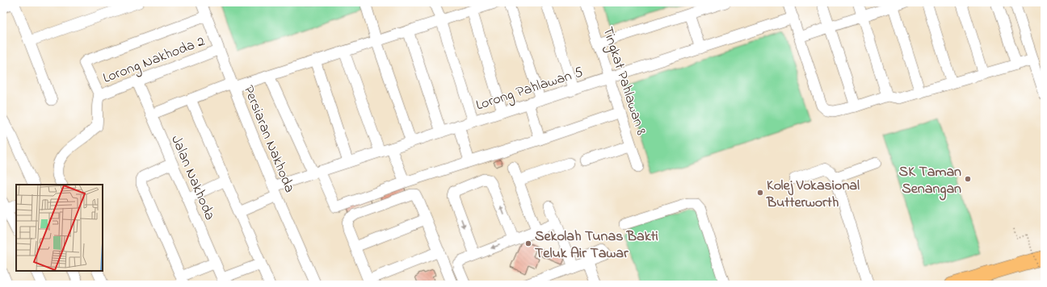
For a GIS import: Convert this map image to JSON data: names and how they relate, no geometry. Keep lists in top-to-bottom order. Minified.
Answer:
{"streets":{"street":["Lorong Nakhoda 2","Tingkat Pahlawan 8","Lorong Pahlawan 5","Persiaran Nakhoda","Jalan Nakhoda"]},"crossings":[["Lorong Nakhoda 2","Persiaran Nakhoda"],["Lorong Nakhoda 2","Jalan Nakhoda"],["Tingkat Pahlawan 8","Lorong Pahlawan 5"],["Lorong Pahlawan 5","Persiaran Nakhoda"]],"places":["SK Taman Senangan","Kolej Vokasional Butterworth","Sekolah Tunas Bakti Teluk Air Tawar"]}
